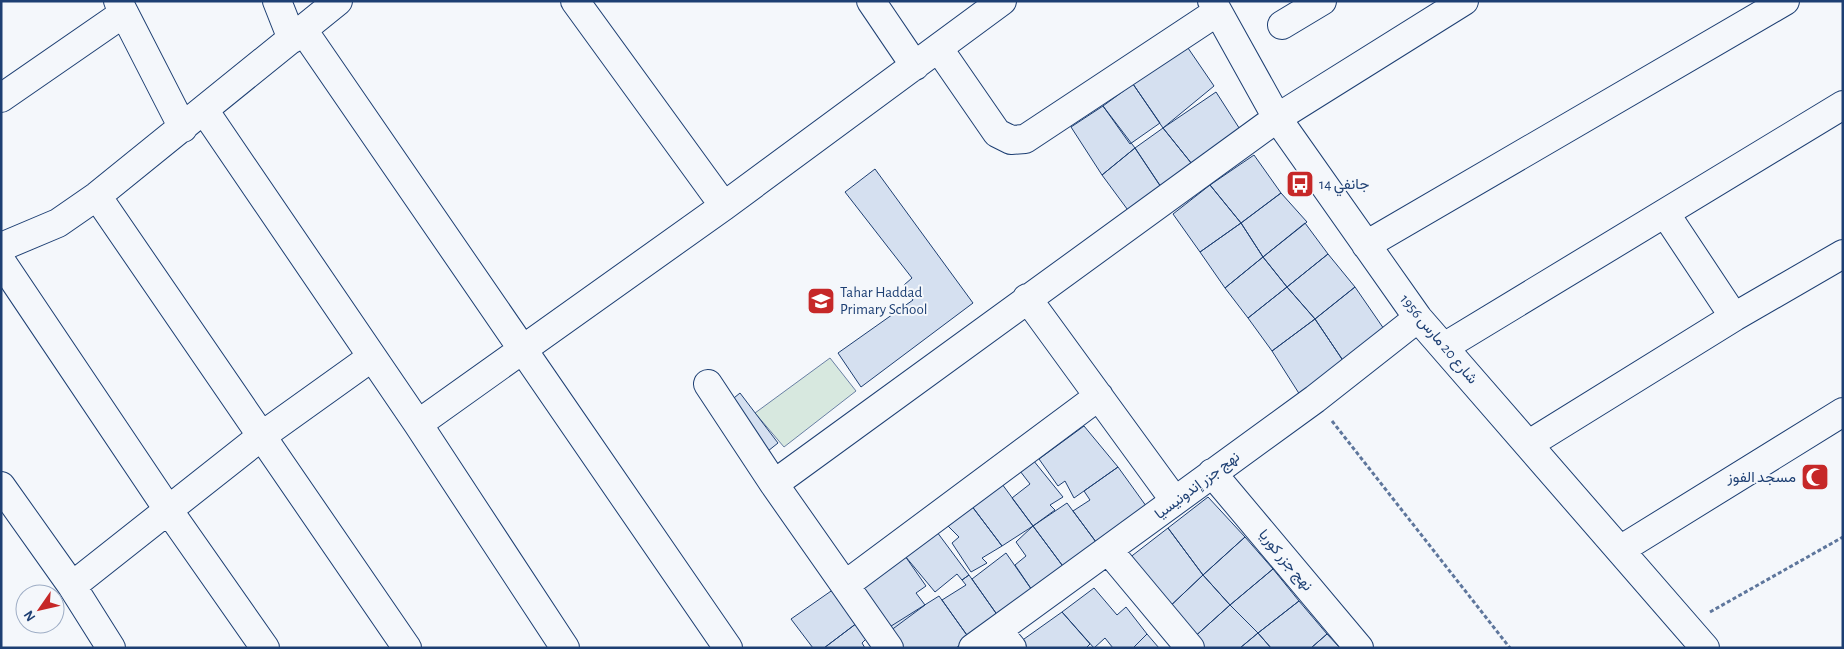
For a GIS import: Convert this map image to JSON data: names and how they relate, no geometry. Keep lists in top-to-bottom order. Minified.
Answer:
{"streets":{"street":["شارع 20 مارس 1956","نهج جزر إندونيسيا","نهج جزر كوريا"]},"crossings":[["شارع 20 مارس 1956","نهج جزر إندونيسيا"],["نهج جزر إندونيسيا","نهج جزر كوريا"]],"places":{"bus stop":["14 جانفي"],"school or university":["Tahar Haddad Primary School"],"mosque":["مسجد الفوز"]},"north":"bottom left"}
